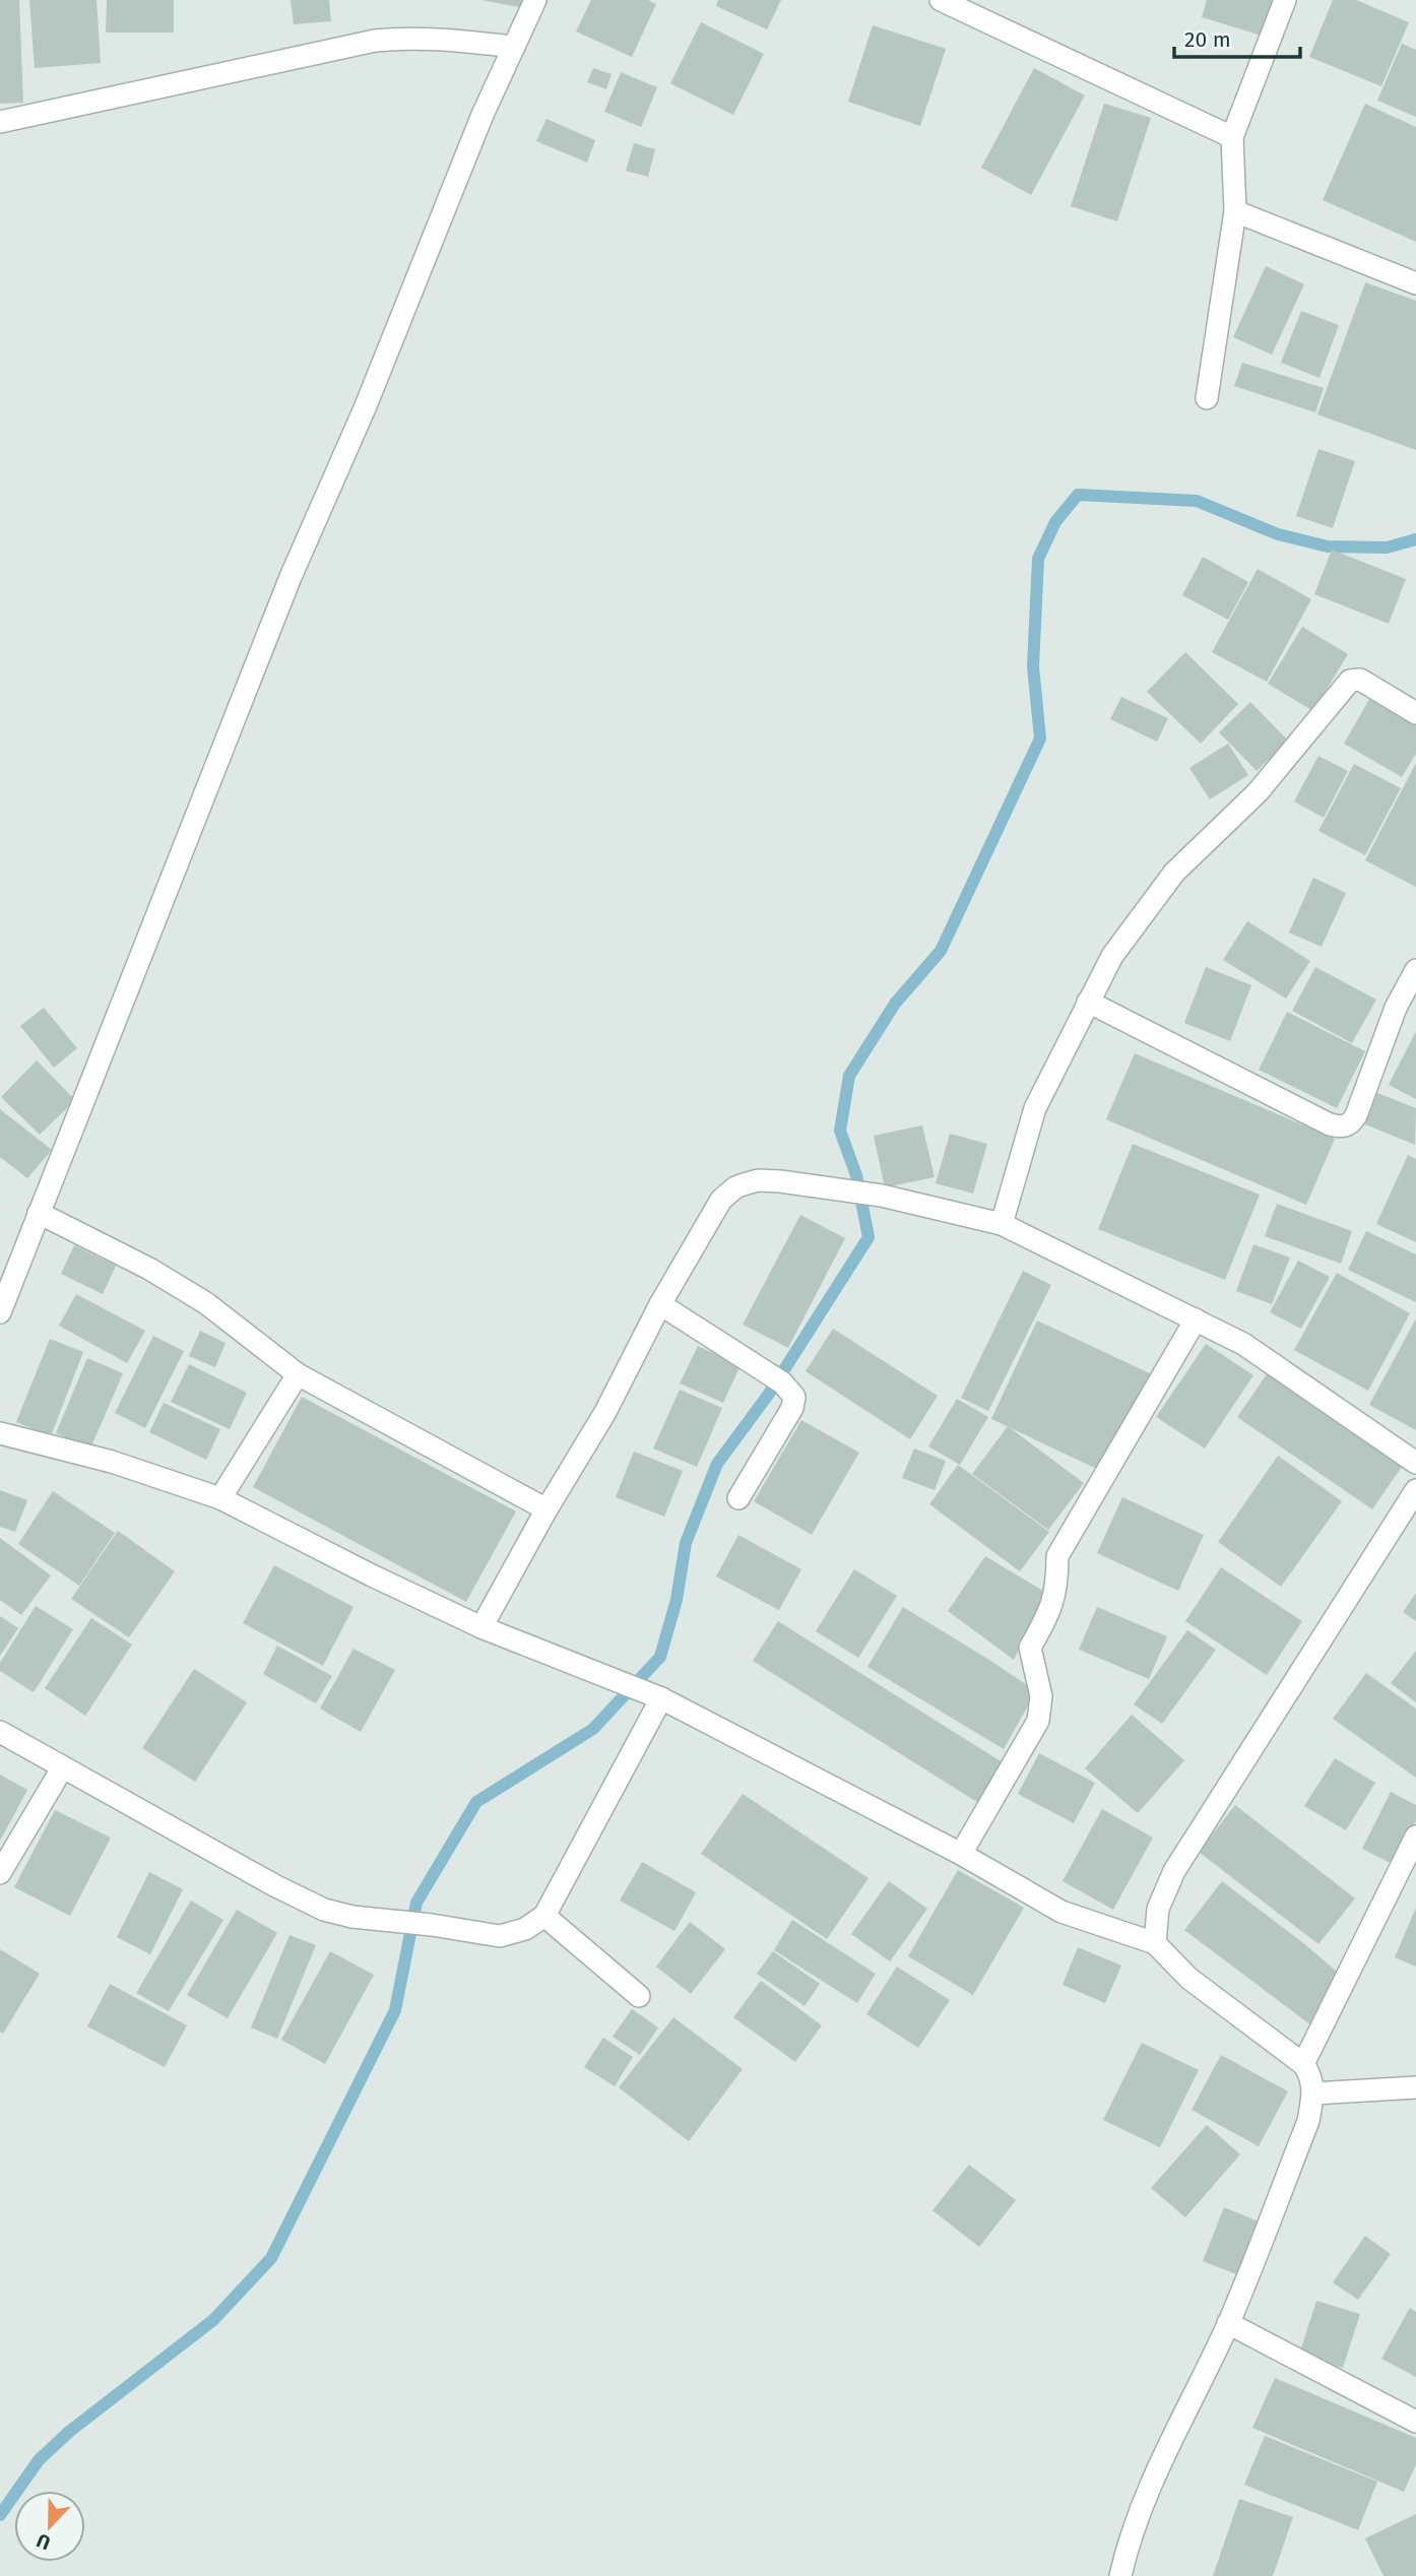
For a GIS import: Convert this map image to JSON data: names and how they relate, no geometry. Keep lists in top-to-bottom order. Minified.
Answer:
{"scale_bar":"20 m","north":"bottom"}
